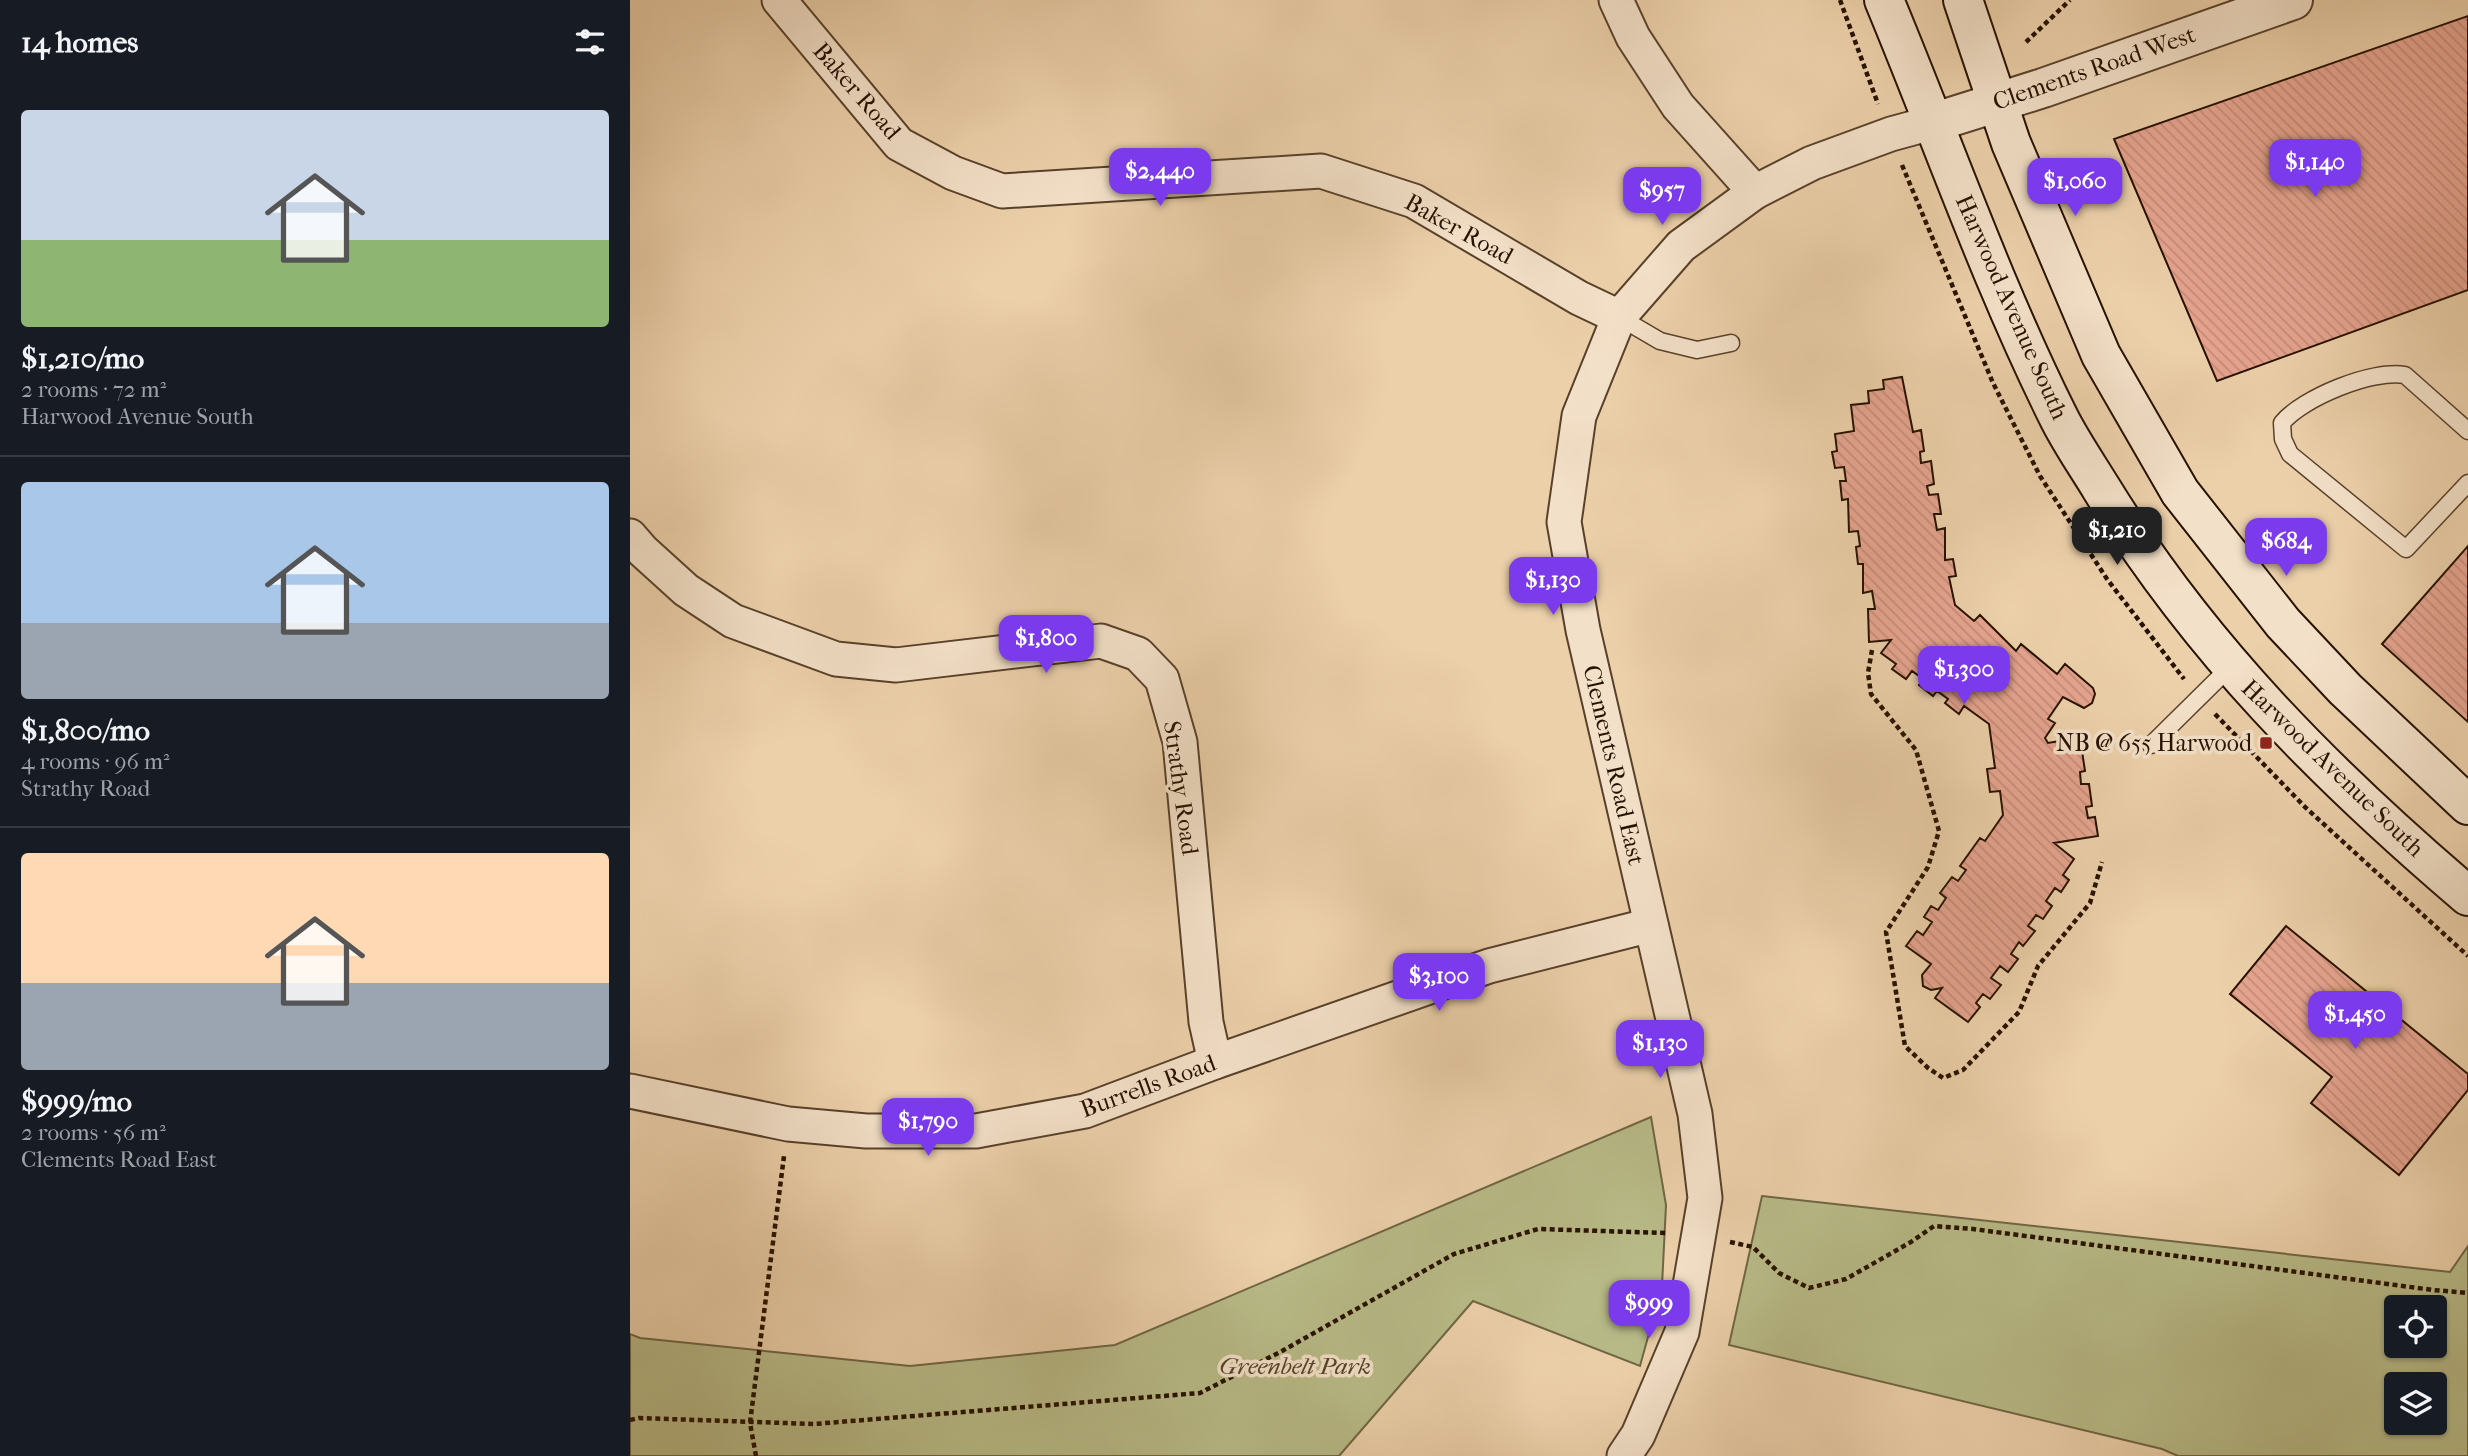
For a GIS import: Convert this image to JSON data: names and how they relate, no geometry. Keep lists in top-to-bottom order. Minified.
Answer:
{"streets":{"main road":["Clements Road West","Harwood Avenue South"],"street":["Baker Road","Clements Road East","Strathy Road","Burrells Road"]},"crossings":[["Clements Road West","Harwood Avenue South"],["Clements Road West","Clements Road East"],["Baker Road","Clements Road East"],["Harwood Avenue South","Clements Road East"],["Clements Road East","Burrells Road"],["Strathy Road","Burrells Road"]],"parks":["Greenbelt Park"],"places":{"transit":["NB @ 655 Harwood"]},"page":{"heading":"14 homes","list":[{"name":"$1,210/mo","note":"2 rooms · 72 m² · Harwood Avenue South"},{"name":"$1,800/mo","note":"4 rooms · 96 m² · Strathy Road"},{"name":"$999/mo","note":"2 rooms · 56 m² · Clements Road East"}],"price":["$1,140","$2,440","$1,060","$957","$1,210","$684","$1,130","$1,800","$1,300","$3,100","$1,450","$1,130","$1,790","$999"]}}
